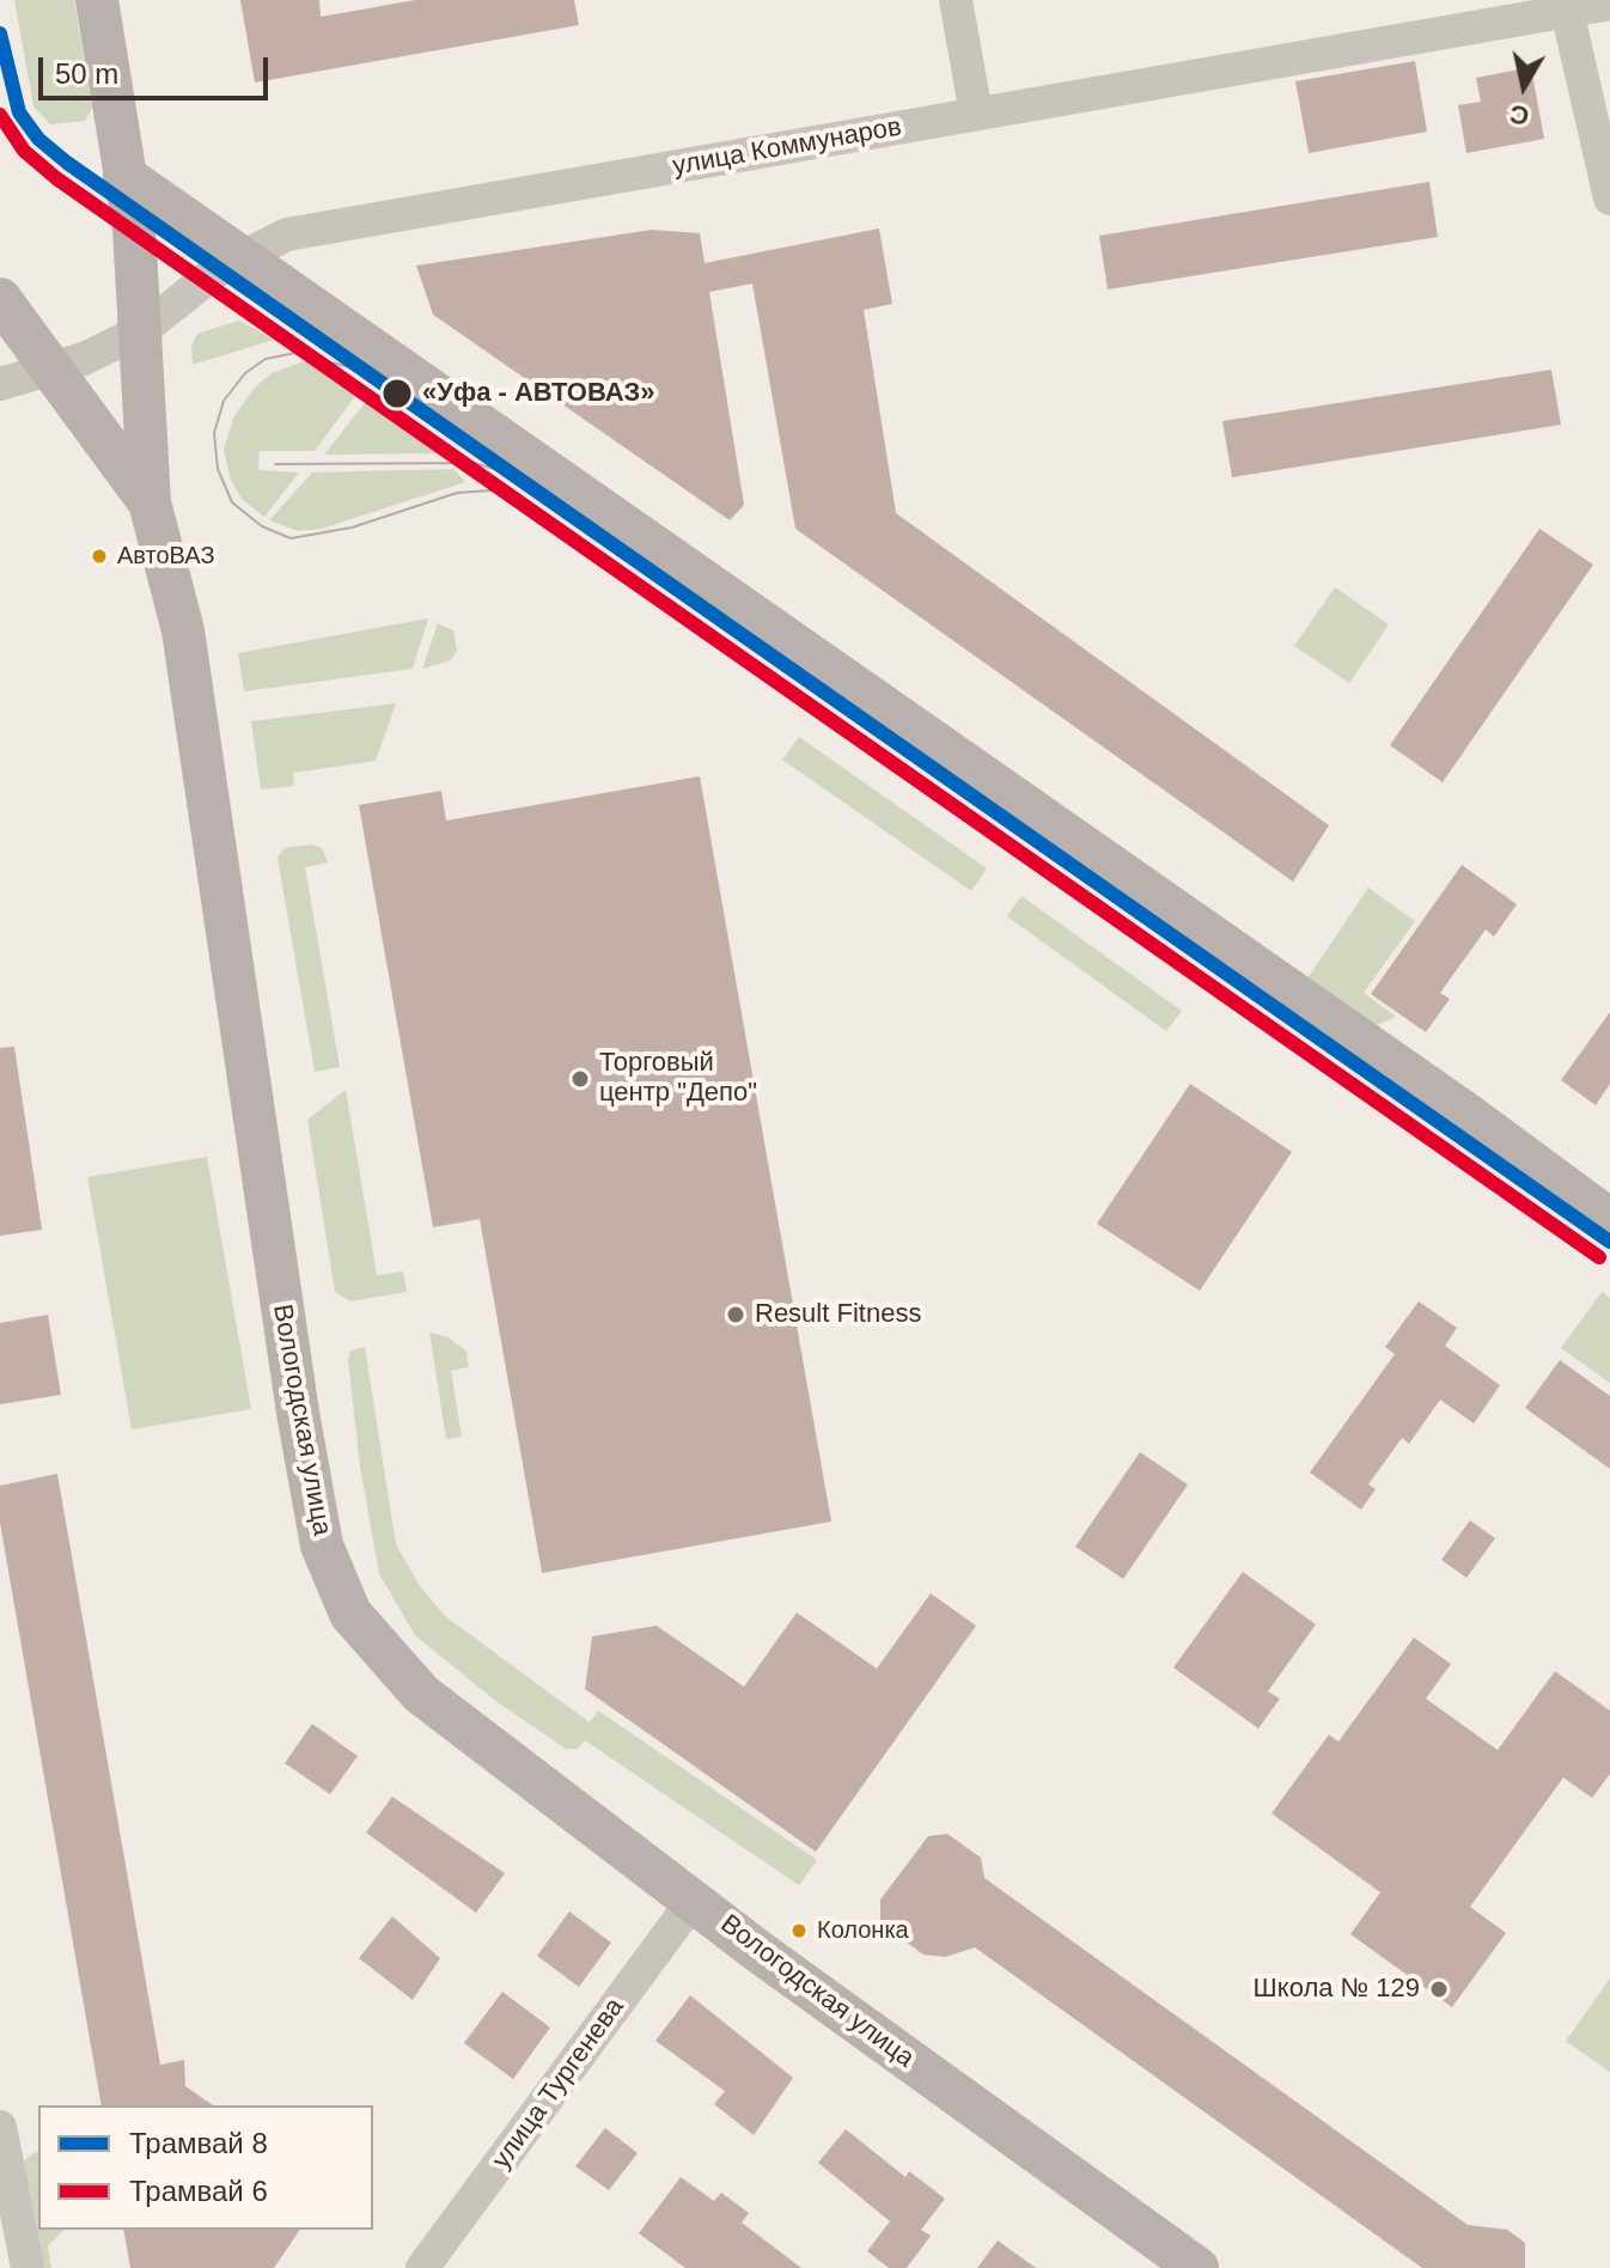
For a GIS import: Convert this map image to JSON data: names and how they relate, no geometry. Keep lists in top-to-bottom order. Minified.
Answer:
{"streets":{"main road":["Вологодская улица"],"street":["улица Коммунаров","улица Тургенева"]},"crossings":[["улица Коммунаров","Вологодская улица"],["Вологодская улица","улица Тургенева"]],"places":["«Уфа - АВТОВАЗ»","АвтоВАЗ","Торговый центр \"Депо\"","Result Fitness","Колонка","Школа № 129"],"lines":["tram line 8","tram line 6"],"legend":["Трамвай 8","Трамвай 6"],"scale_bar":"50 m","north":"bottom"}
